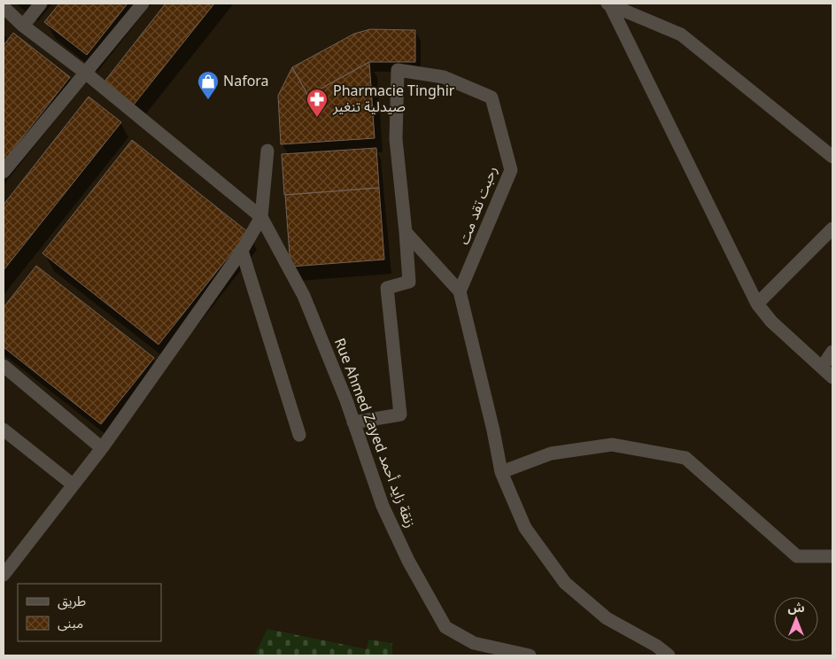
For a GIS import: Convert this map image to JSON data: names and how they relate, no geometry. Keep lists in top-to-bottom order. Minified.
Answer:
{"streets":{"street":["رحبت تقد مت","Rue Ahmed Zayed زنقة زايد أحمد"]},"places":{"shop":["Nafora"],"pharmacy":["Pharmacie Tinghir صيدلية تنغير"]},"legend":["طريق","مبنى"],"north":"top"}
